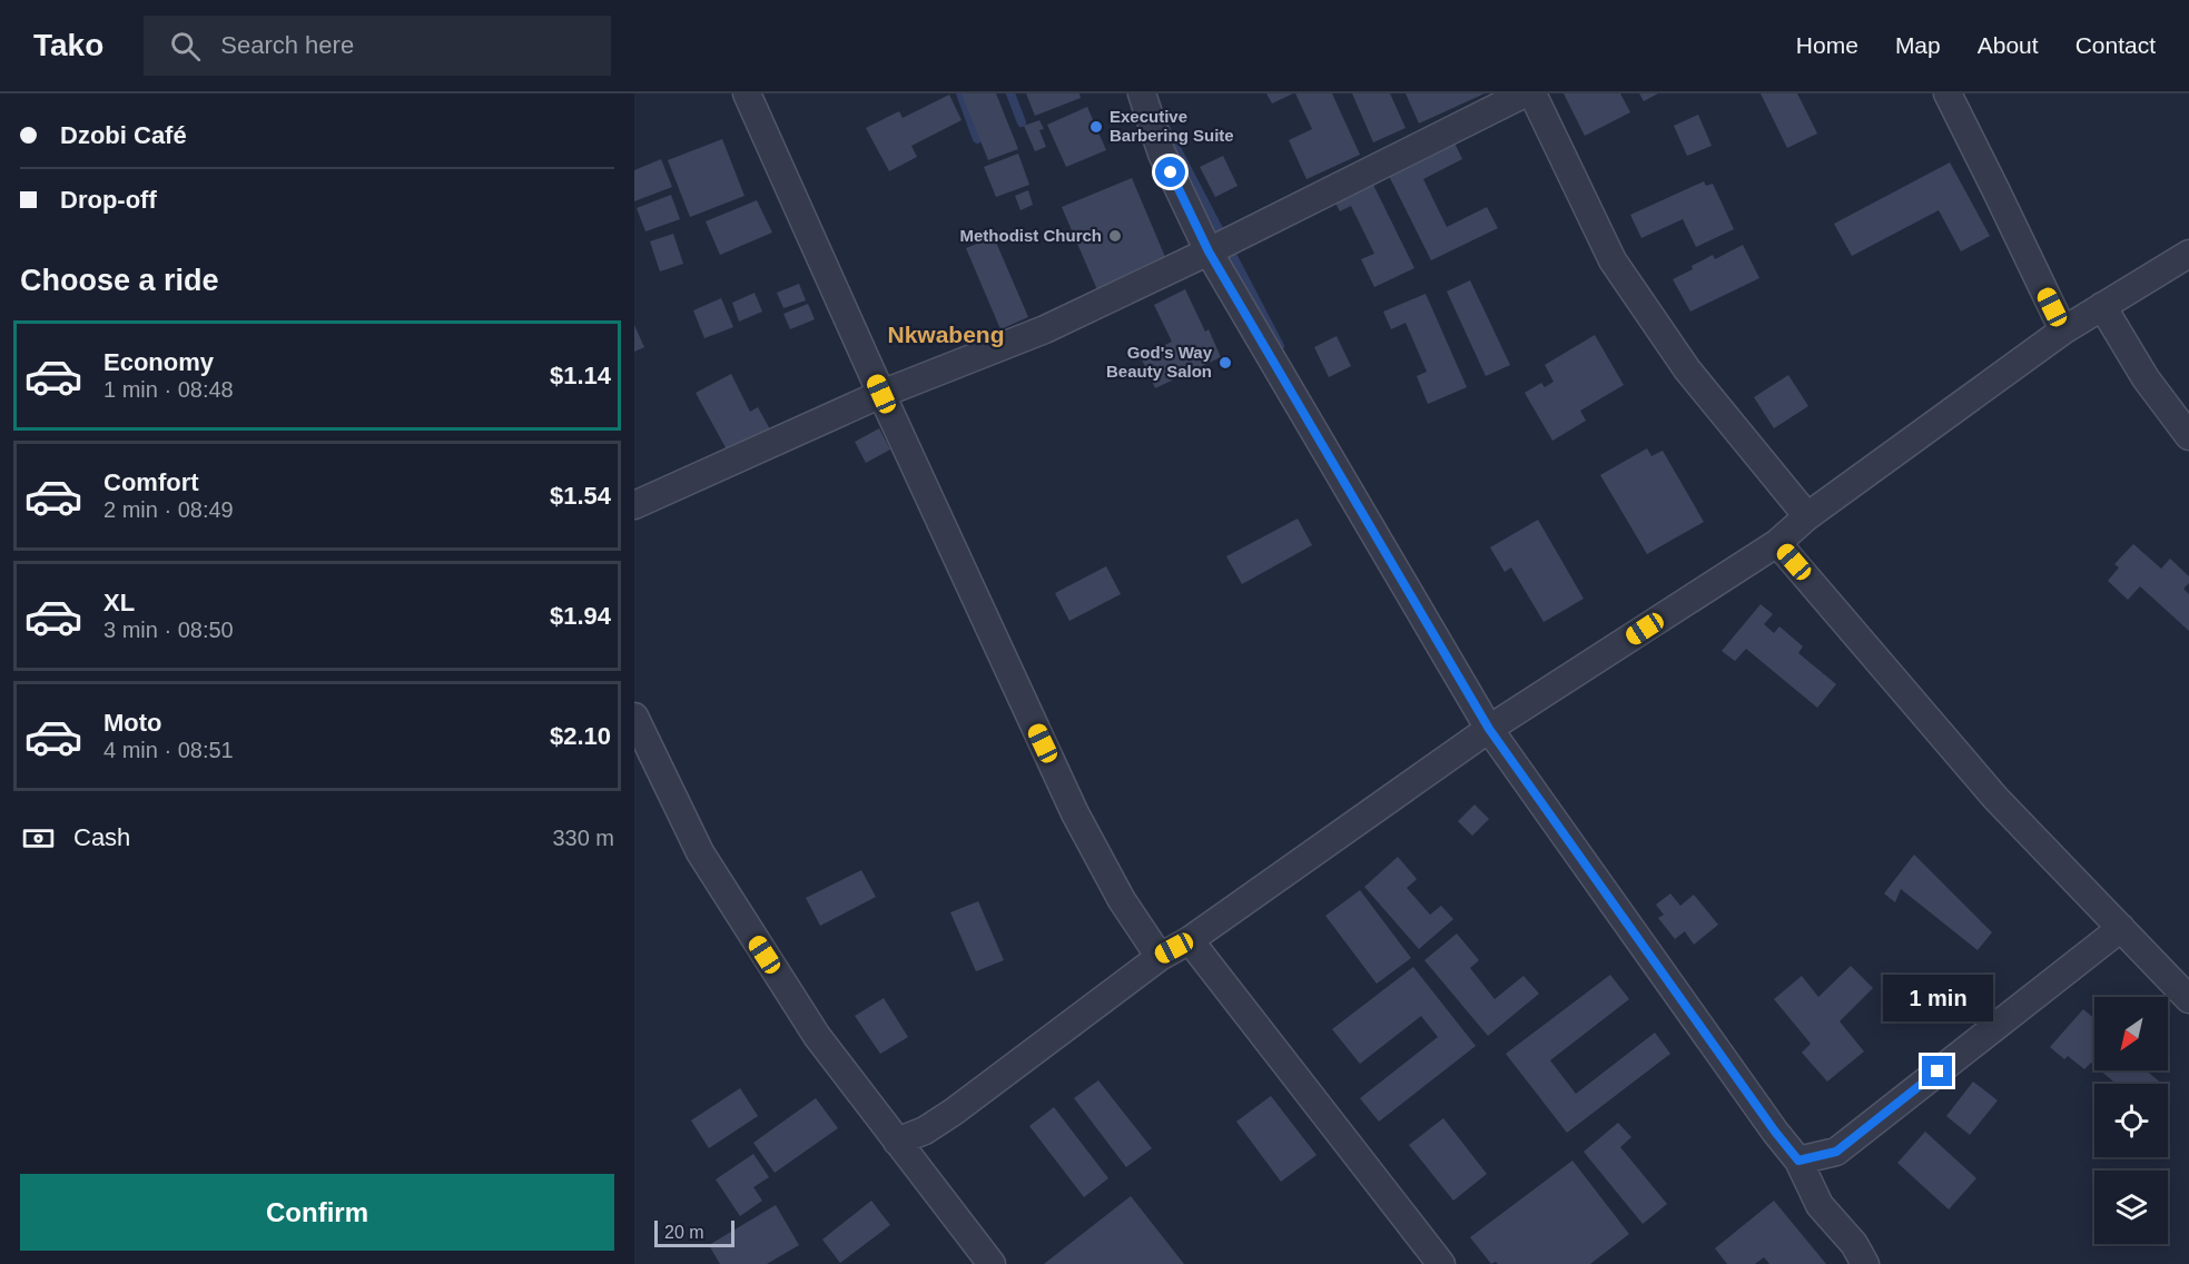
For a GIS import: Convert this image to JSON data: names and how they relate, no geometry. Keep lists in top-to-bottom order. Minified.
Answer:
{"districts":["Nkwabeng"],"places":["Executive Barbering Suite","Methodist Church","God's Way Beauty Salon"],"scale_bar":"20 m","north":"bottom left","page":{"header":"Tako","search":"Search here","nav":["Home","Map","About","Contact"],"banner":["Dzobi Café","Drop-off"],"heading":"Choose a ride","list":[{"name":"Economy","note":"1 min · 08:48","value":"$1.14"},{"name":"Comfort","note":"2 min · 08:49","value":"$1.54"},{"name":"XL","note":"3 min · 08:50","value":"$1.94"},{"name":"Moto","note":"4 min · 08:51","value":"$2.10"}],"pay":["Cash","330 m"],"bubble":"1 min","buttons":"Confirm","scale":"20 m"}}
